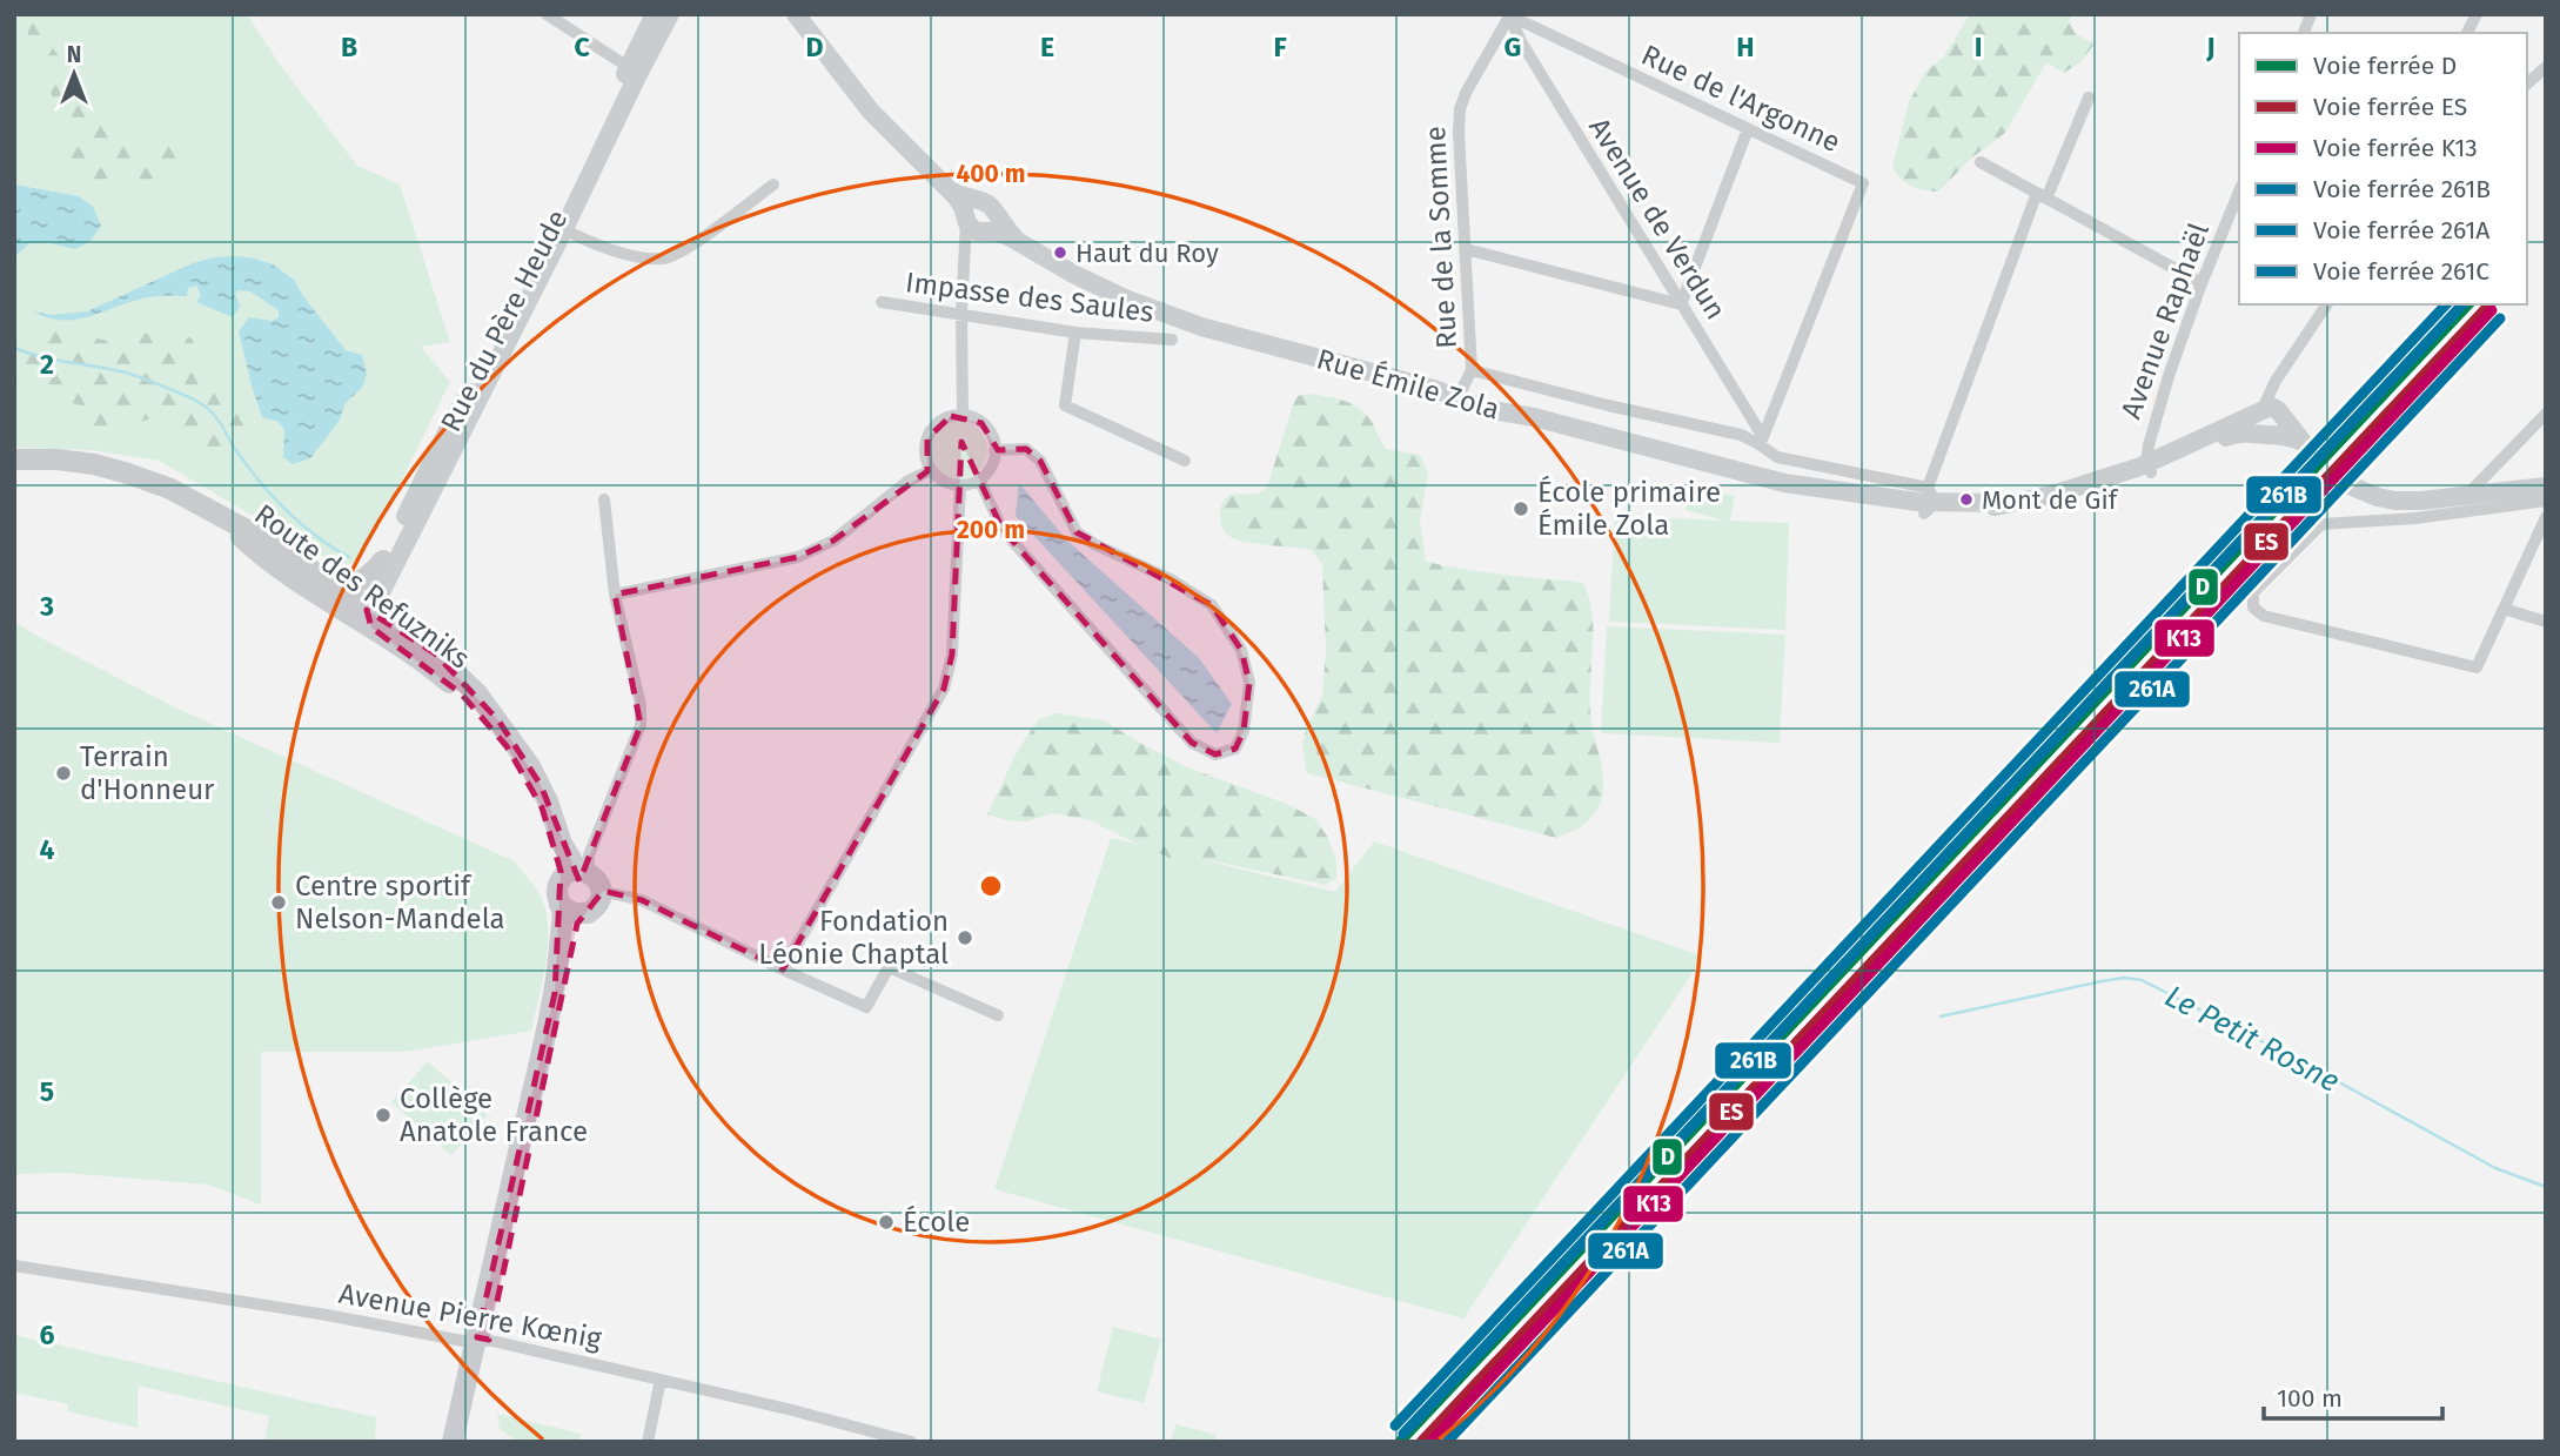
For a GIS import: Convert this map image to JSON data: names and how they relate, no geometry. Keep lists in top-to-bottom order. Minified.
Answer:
{"streets":{"main road":["Rue du Père Heude","Rue Émile Zola","Route des Refuzniks"],"street":["Rue de l'Argonne","Avenue de Verdun","Rue de la Somme","Impasse des Saules","Avenue Raphaël","Avenue Pierre Kœnig"]},"crossings":[["Rue de l'Argonne","Avenue de Verdun"],["Rue de l'Argonne","Rue de la Somme"],["Avenue de Verdun","Rue de la Somme"],["Rue du Père Heude","Route des Refuzniks"],["Avenue Raphaël","Rue Émile Zola"]],"water":["Le Petit Rosne"],"places":["Haut du Roy","Mont de Gif","École primaire Émile Zola","Terrain d'Honneur","Centre sportif Nelson-Mandela","Fondation Léonie Chaptal","Collège Anatole France","École"],"lines":["rail line D","rail line ES","rail line 261B","rail line 261C","rail line K13","rail line 261A"],"legend":["Voie ferrée D","Voie ferrée ES","Voie ferrée K13","Voie ferrée 261B","Voie ferrée 261A","Voie ferrée 261C"],"scale_bar":"100 m","north":"top","grid":{"columns":["B","C","D","E","F","G","H","I","J"],"rows":["2","3","4","5","6"]},"rings":["400 m","200 m"]}
